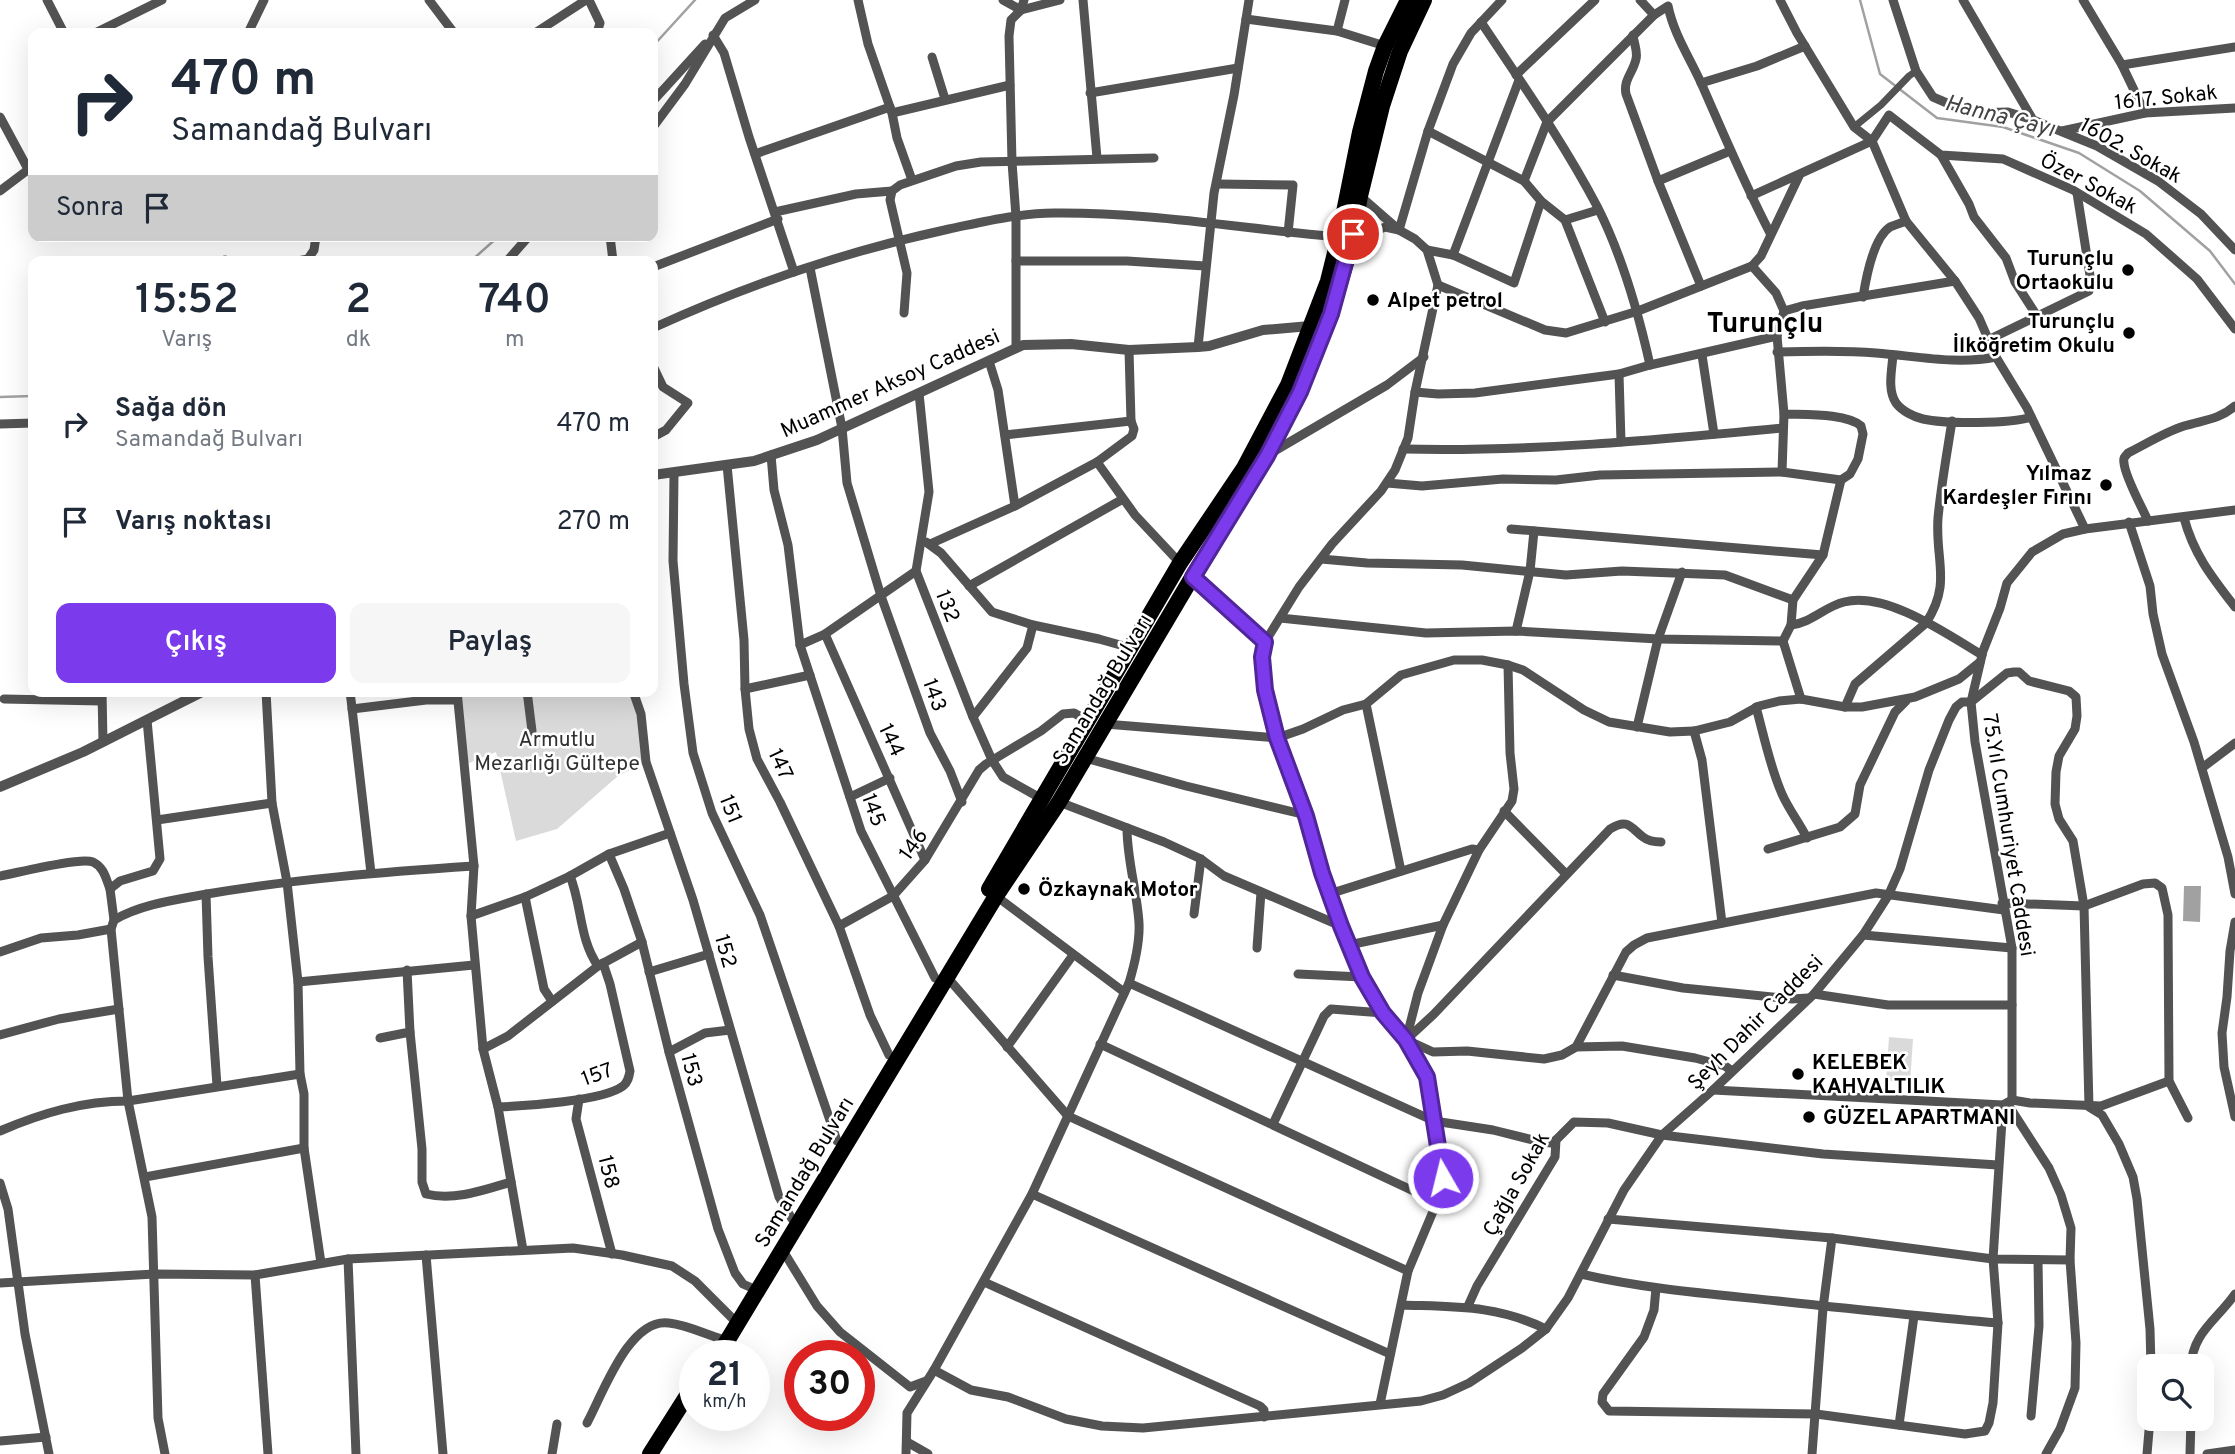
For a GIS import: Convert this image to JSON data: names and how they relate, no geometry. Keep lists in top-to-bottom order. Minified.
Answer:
{"streets":{"highway":["Samandağ Bulvarı"],"street":["1617. Sokak","1602. Sokak","Özer Sokak","Muammer Aksoy Caddesi","132","143","144","147","151","145","75.Yıl Cumhuriyet Caddesi","146","152","Şeyh Dahir Caddesi","153","157","158","Çağla Sokak"]},"crossings":[["1617. Sokak","1602. Sokak"],["Muammer Aksoy Caddesi","132"],["Muammer Aksoy Caddesi","Samandağ Bulvarı"],["Muammer Aksoy Caddesi","143"],["Muammer Aksoy Caddesi","147"],["Muammer Aksoy Caddesi","151"],["Muammer Aksoy Caddesi","145"],["132","Samandağ Bulvarı"],["132","146"],["Samandağ Bulvarı","147"],["Samandağ Bulvarı","151"],["Samandağ Bulvarı","145"],["Samandağ Bulvarı","152"],["Samandağ Bulvarı","153"],["143","146"],["144","146"],["147","146"],["145","146"],["75.Yıl Cumhuriyet Caddesi","Şeyh Dahir Caddesi"],["Şeyh Dahir Caddesi","Çağla Sokak"],["157","158"]],"districts":["Turunçlu"],"water":["Hanna Çayı"],"parks":["Armutlu Mezarlığı Gültepe"],"places":["Turunçlu Ortaokulu","Alpet petrol","Turunçlu İlköğretim Okulu","Yılmaz Kardeşler Fırını","Özkaynak Motor","KELEBEK KAHVALTILIK","GÜZEL APARTMANI"],"page":{"turn":["470 m","Samandağ Bulvarı"],"then":"Sonra","eta":["15:52","Varış","2","dk","740","m"],"list":[{"name":"Sağa dön","note":"Samandağ Bulvarı","value":"470 m"},{"name":"Varış noktası","value":"270 m"}],"buttons":["Çıkış","Paylaş"],"speed":"21 km/h","limit":"30"}}
